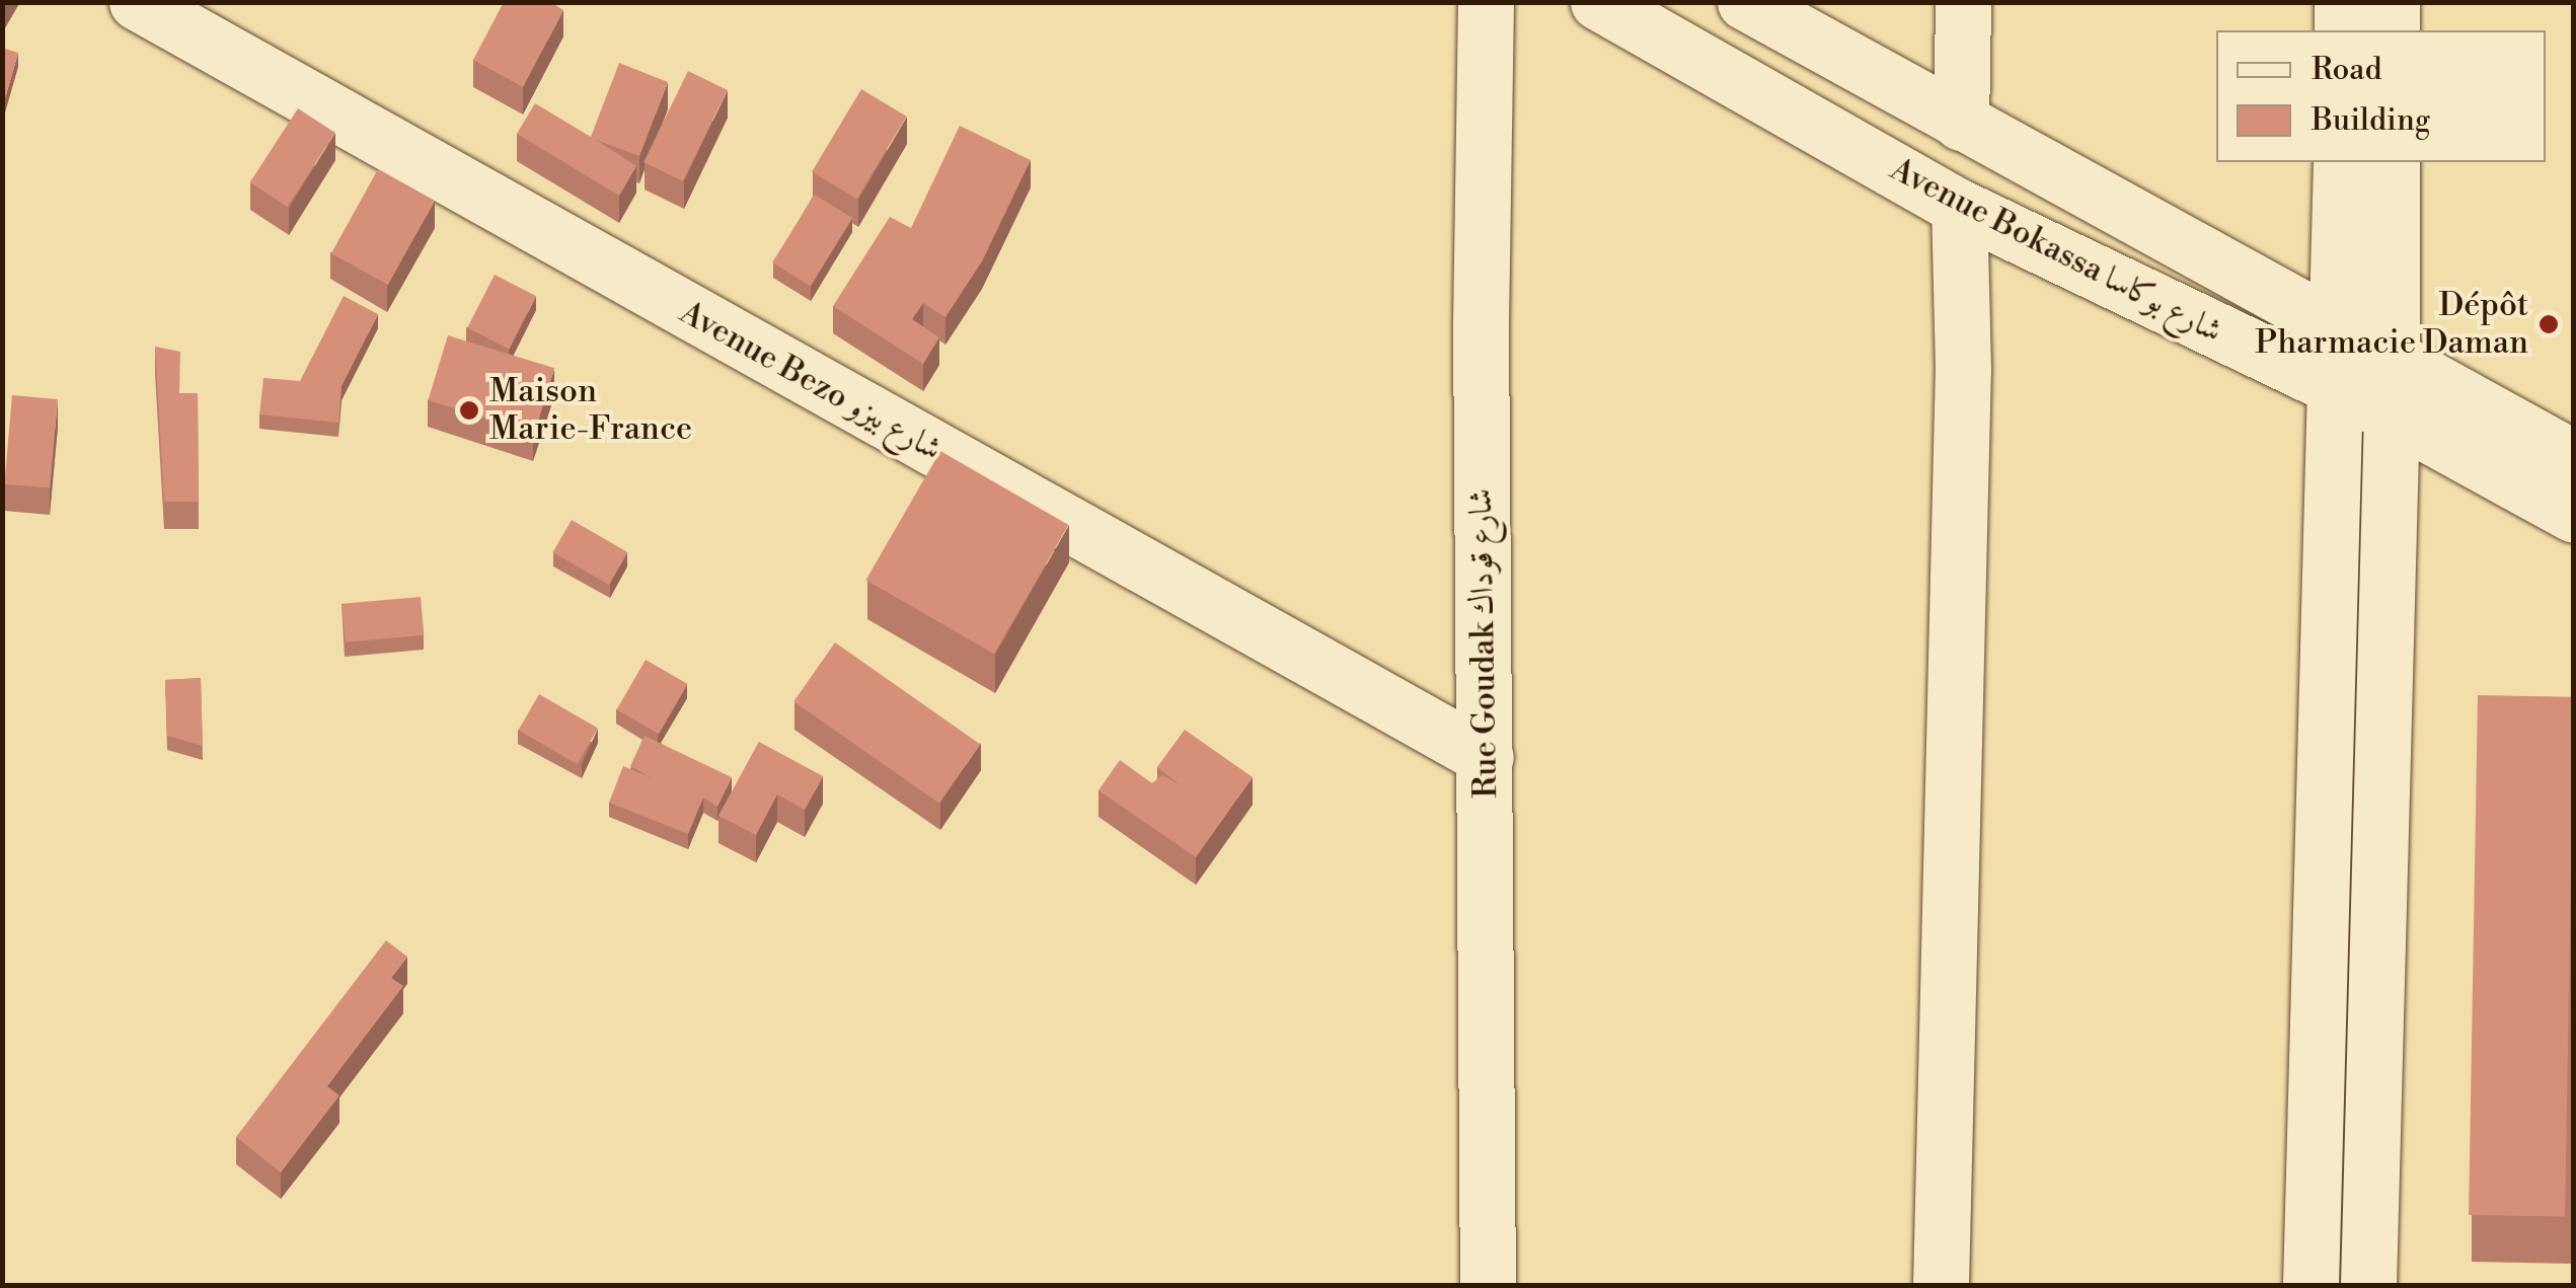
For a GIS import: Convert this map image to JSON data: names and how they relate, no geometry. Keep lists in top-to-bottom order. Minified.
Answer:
{"streets":{"street":["Avenue Bokassa شارع بوكاسا","Avenue Bezo شارع بيزو","Rue Goudak شارع قوداك"]},"crossings":[["Avenue Bezo شارع بيزو","Rue Goudak شارع قوداك"]],"places":["Dépôt Pharmacie Daman","Maison Marie-France"],"legend":["Road","Building"]}
